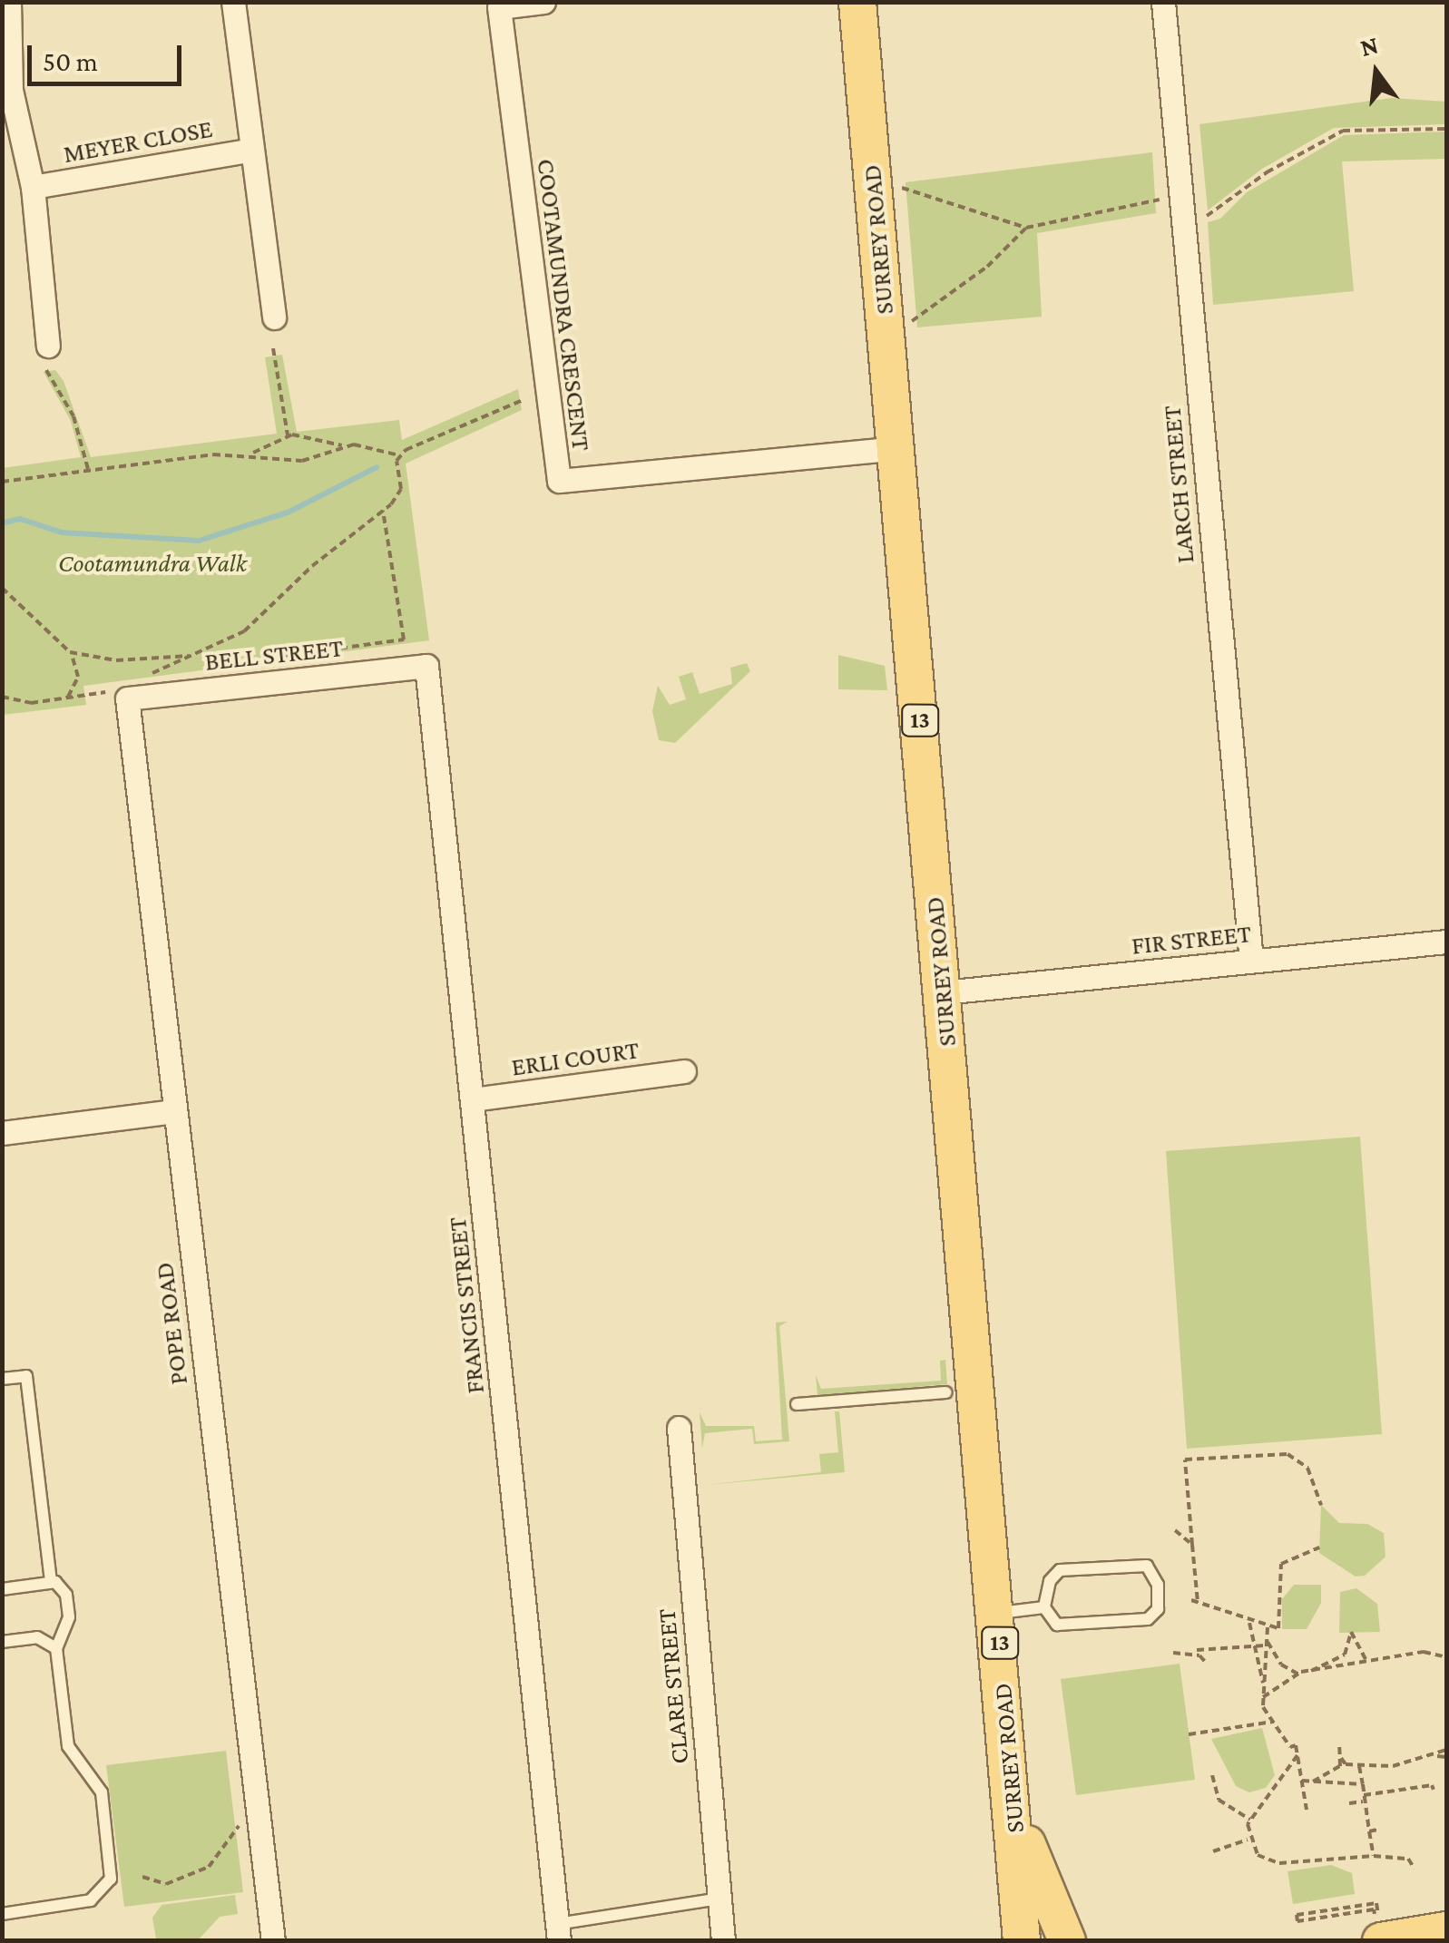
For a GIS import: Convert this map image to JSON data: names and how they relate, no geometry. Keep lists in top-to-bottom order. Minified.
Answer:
{"streets":{"main road":["SURREY ROAD","13"],"street":["MEYER CLOSE","COOTAMUNDRA CRESCENT","LARCH STREET","BELL STREET","FIR STREET","ERLI COURT","FRANCIS STREET","POPE ROAD","CLARE STREET"]},"crossings":[["SURREY ROAD","COOTAMUNDRA CRESCENT"],["SURREY ROAD","FIR STREET"],["LARCH STREET","FIR STREET"],["BELL STREET","FRANCIS STREET"],["BELL STREET","POPE ROAD"],["ERLI COURT","FRANCIS STREET"]],"parks":["Cootamundra Walk"],"scale_bar":"50 m","north":"top"}
